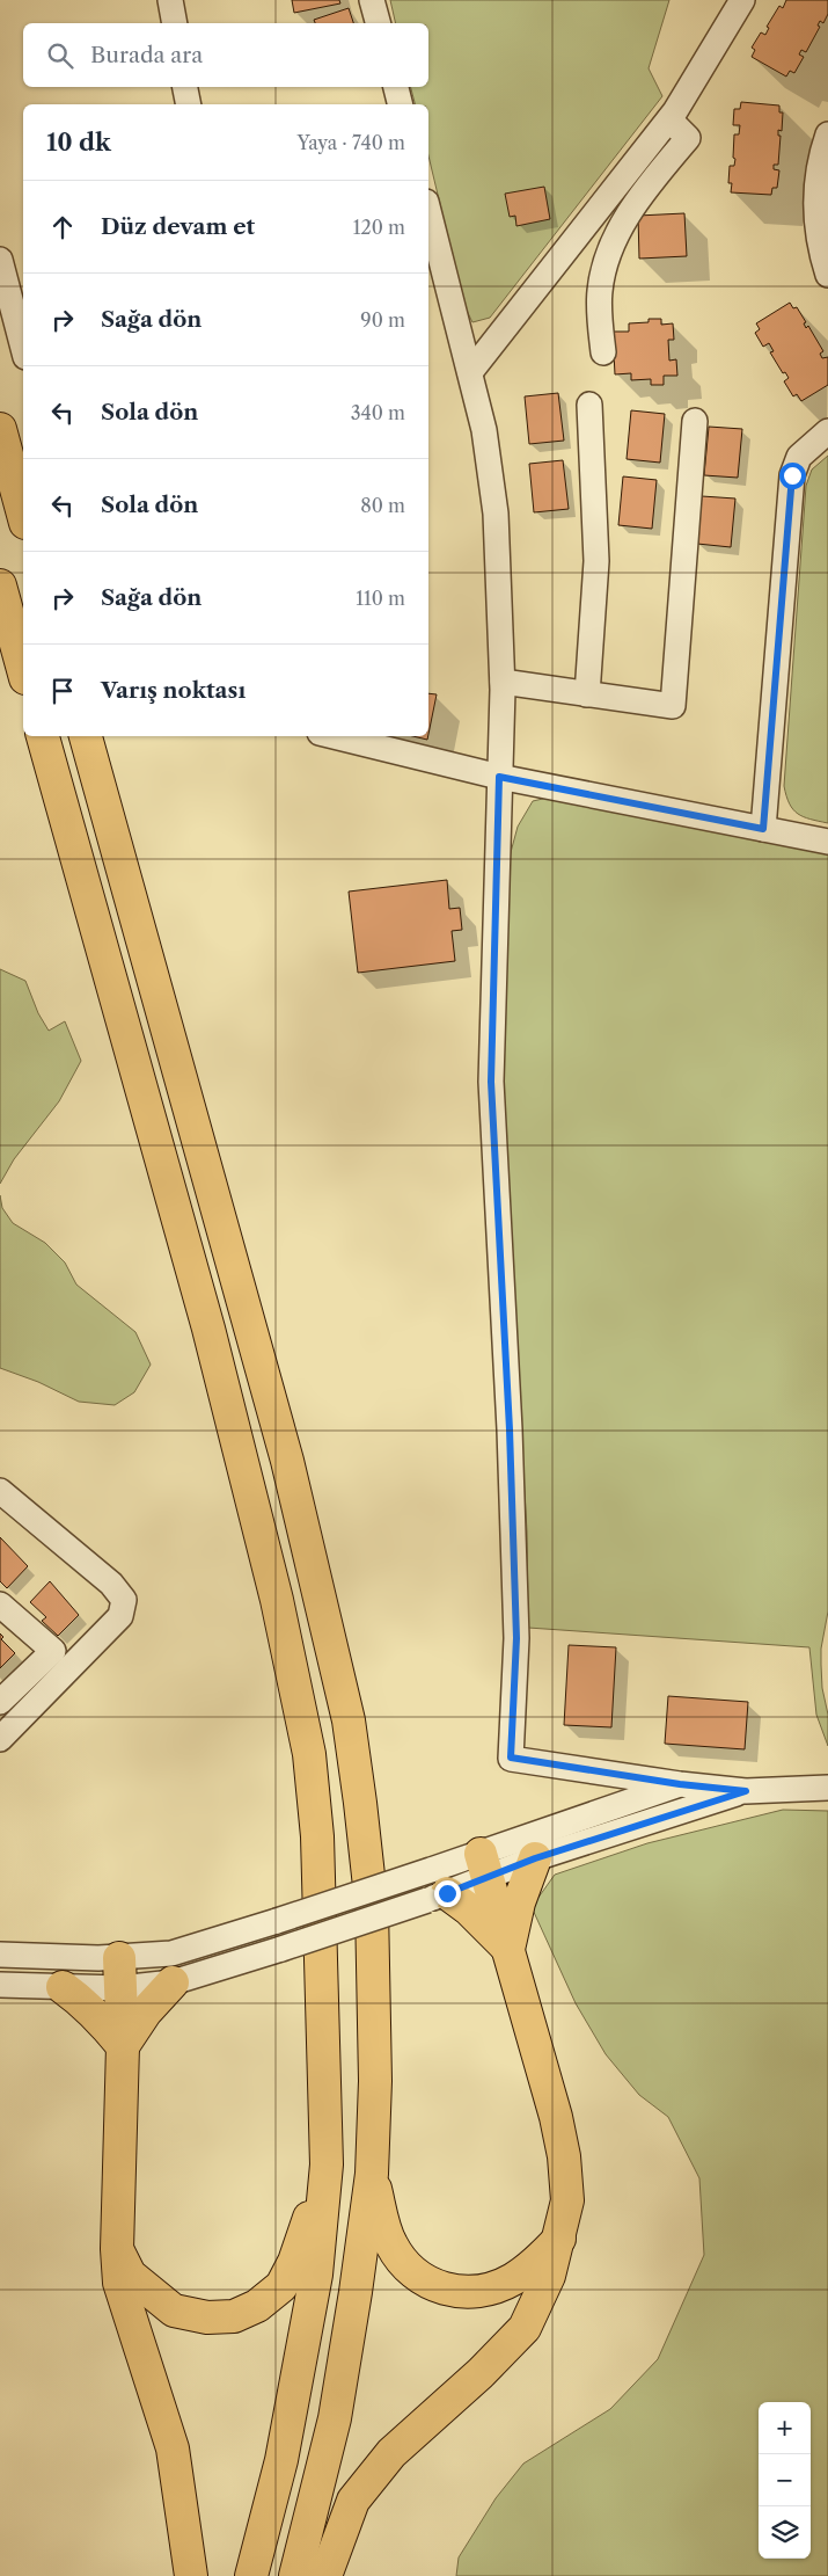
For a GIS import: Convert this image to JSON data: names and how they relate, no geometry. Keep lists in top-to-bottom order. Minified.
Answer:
{"page":{"search":"Burada ara","heading":["10 dk","Yaya · 740 m"],"list":[["Düz devam et","120 m"],["Sağa dön","90 m"],["Sola dön","340 m"],["Sola dön","80 m"],["Sağa dön","110 m"],"Varış noktası"],"map_buttons":["+","−"]}}
